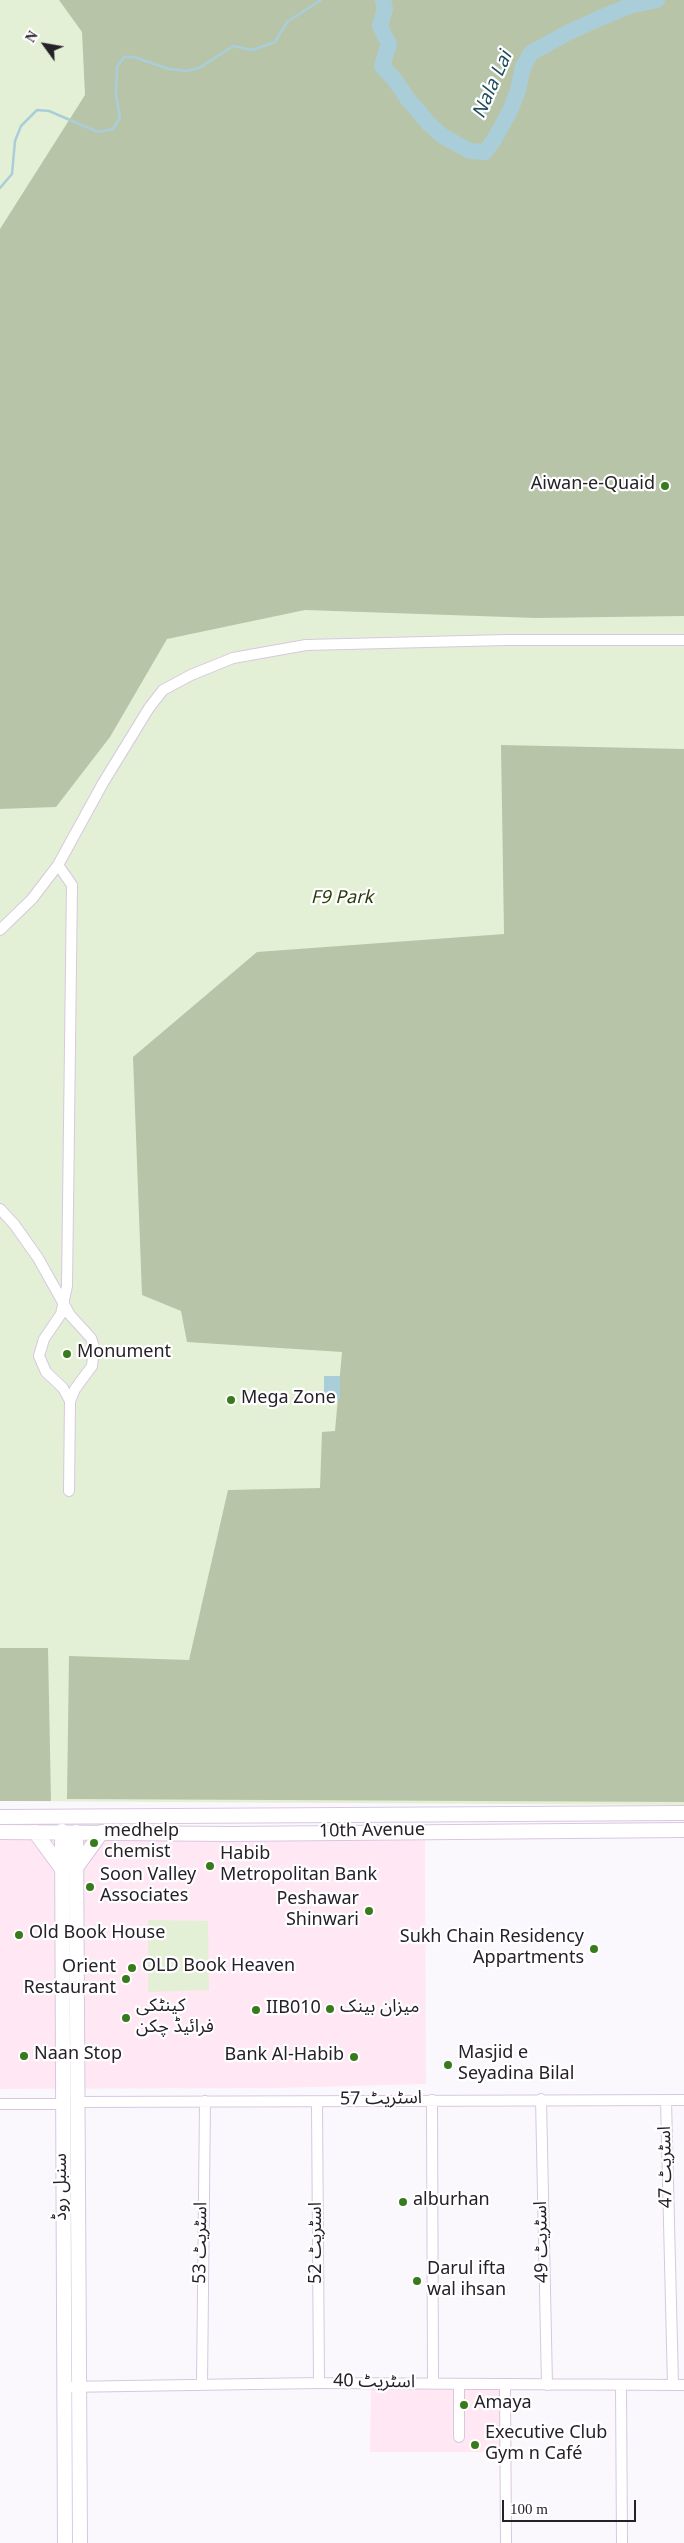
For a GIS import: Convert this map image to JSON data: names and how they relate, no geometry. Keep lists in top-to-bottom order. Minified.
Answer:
{"streets":{"main road":["10th Avenue","سنبل روڈ"],"street":["اسٹریٹ 57","اسٹریٹ 47","اسٹریٹ 49","اسٹریٹ 53","اسٹریٹ 52","اسٹریٹ 40"]},"crossings":[["10th Avenue","سنبل روڈ"],["اسٹریٹ 57","اسٹریٹ 47"],["اسٹریٹ 57","سنبل روڈ"],["اسٹریٹ 57","اسٹریٹ 49"],["اسٹریٹ 57","اسٹریٹ 53"],["اسٹریٹ 57","اسٹریٹ 52"],["اسٹریٹ 47","اسٹریٹ 40"],["سنبل روڈ","اسٹریٹ 40"],["اسٹریٹ 49","اسٹریٹ 40"],["اسٹریٹ 53","اسٹریٹ 40"],["اسٹریٹ 52","اسٹریٹ 40"]],"water":["Nala Lai"],"parks":["F9 Park"],"places":["Aiwan-e-Quaid","Monument","Mega Zone","medhelp chemist","Habib Metropolitan Bank","Soon Valley Associates","Peshawar Shinwari","Old Book House","Sukh Chain Residency Appartments","OLD Book Heaven","Orient Restaurant","میزان بینک","IIB010","کینٹکی فرائیڈ چکن","Naan Stop","Bank Al-Habib","Masjid e Seyadina Bilal","alburhan","Darul ifta wal ihsan","Amaya","Executive Club Gym n Café"],"scale_bar":"100 m","north":"top left"}
